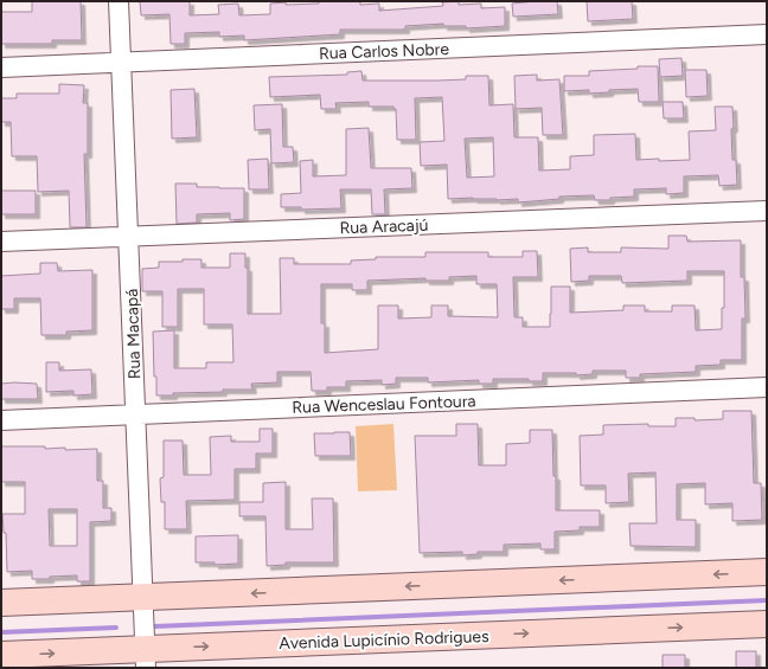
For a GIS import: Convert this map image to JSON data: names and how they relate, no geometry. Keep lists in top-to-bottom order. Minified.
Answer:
{"streets":{"street":["Rua Carlos Nobre","Rua Aracajú","Rua Macapá","Rua Wenceslau Fontoura","Avenida Lupicínio Rodrigues"]},"crossings":[["Rua Carlos Nobre","Rua Macapá"],["Rua Aracajú","Rua Macapá"],["Rua Macapá","Rua Wenceslau Fontoura"],["Rua Macapá","Avenida Lupicínio Rodrigues"]]}
